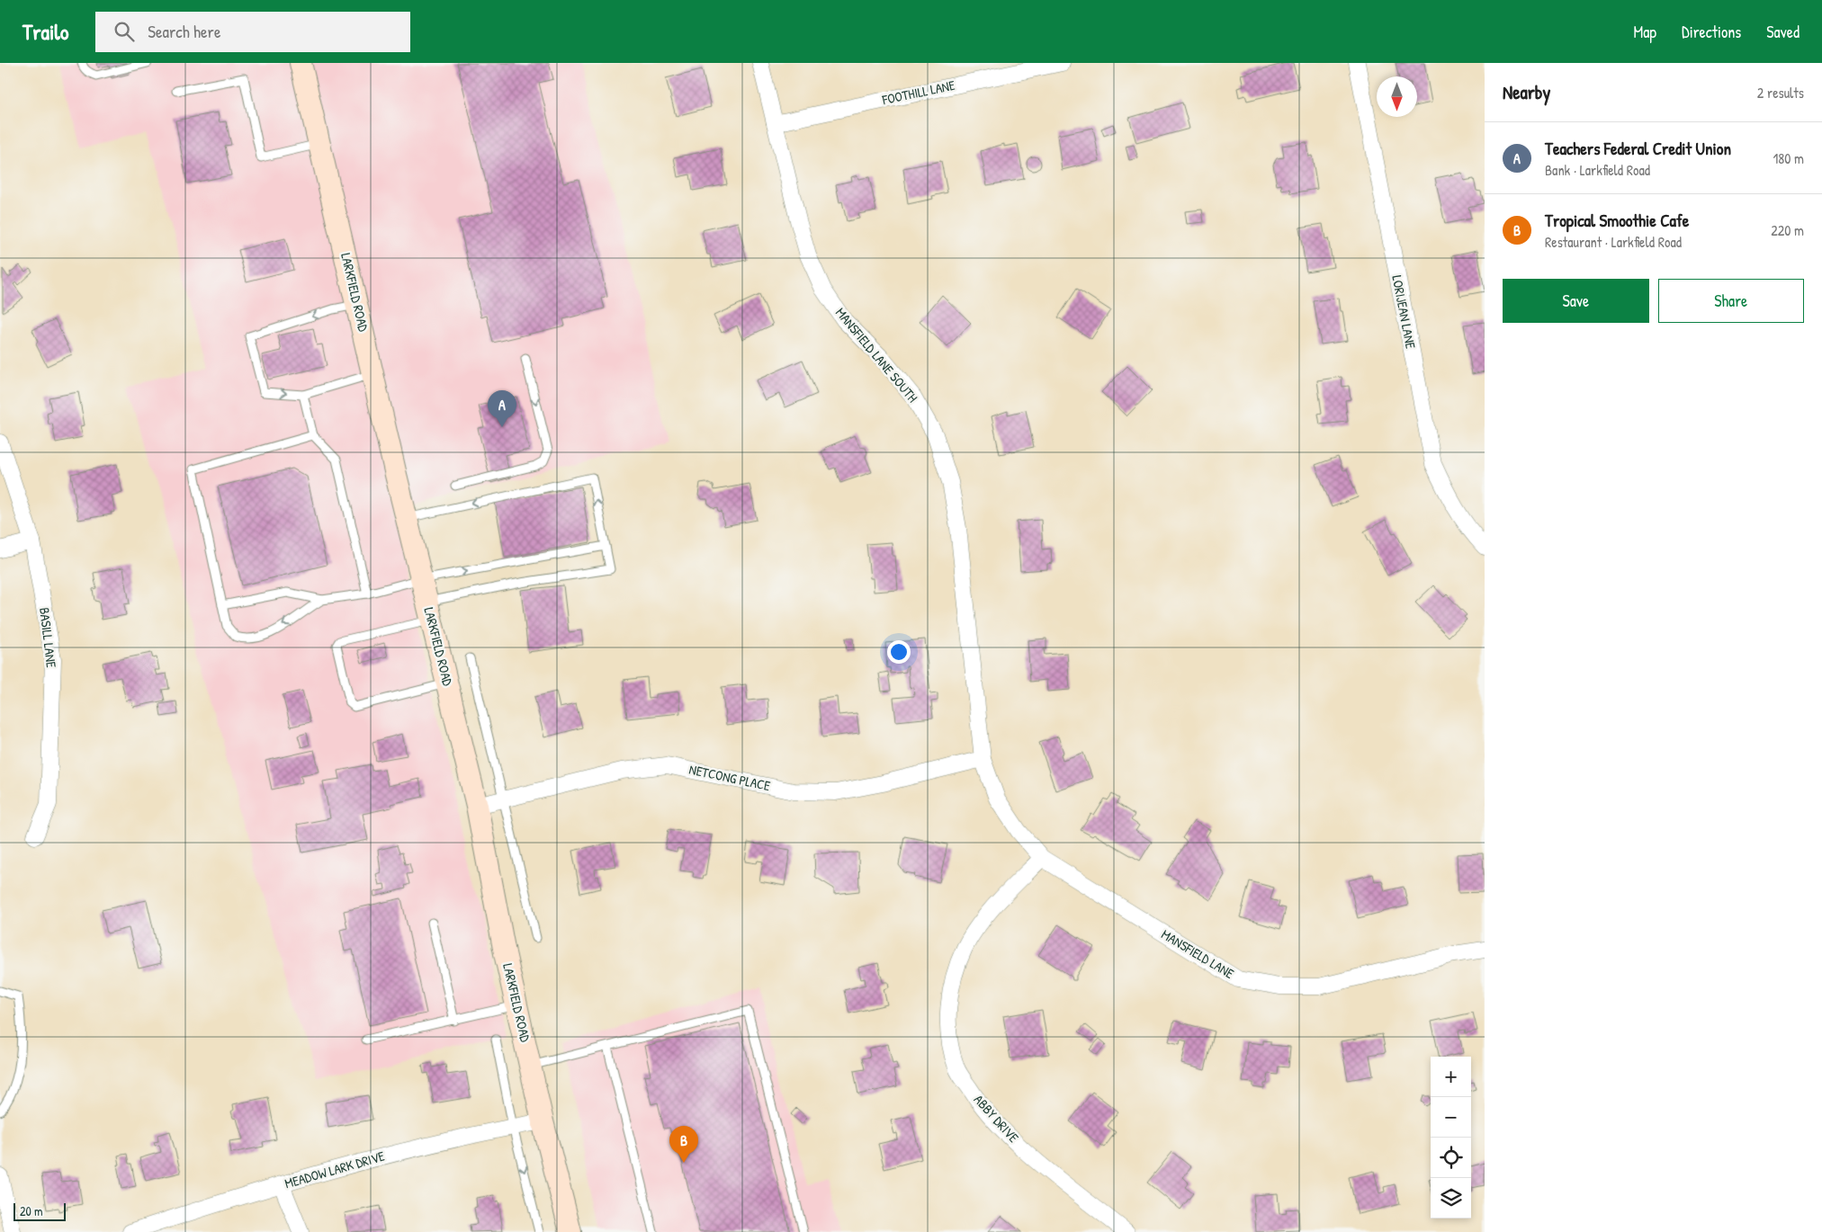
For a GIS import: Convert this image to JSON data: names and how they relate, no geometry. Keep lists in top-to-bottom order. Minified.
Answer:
{"streets":{"main road":["LARKFIELD ROAD"],"street":["FOOTHILL LANE","LORIJEAN LANE","MANSFIELD LANE SOUTH","BASILL LANE","NETCONG PLACE","MANSFIELD LANE","ABBY DRIVE","MEADOW LARK DRIVE"]},"crossings":[["FOOTHILL LANE","MANSFIELD LANE SOUTH"],["LARKFIELD ROAD","NETCONG PLACE"],["LARKFIELD ROAD","MEADOW LARK DRIVE"],["MANSFIELD LANE SOUTH","NETCONG PLACE"],["MANSFIELD LANE SOUTH","MANSFIELD LANE"],["NETCONG PLACE","MANSFIELD LANE"],["MANSFIELD LANE","ABBY DRIVE"]],"scale_bar":"20 m","north":"bottom","page":{"header":"Trailo","search":"Search here","nav":["Map","Directions","Saved"],"heading":["Nearby","2 results"],"list":[{"mark":"A","name":"Teachers Federal Credit Union","note":"Bank · Larkfield Road","value":"180 m"},{"mark":"B","name":"Tropical Smoothie Cafe","note":"Restaurant · Larkfield Road","value":"220 m"}],"buttons":["Save","Share"],"pins":["A","B"],"map_buttons":["+","−"],"scale":"20 m"}}
